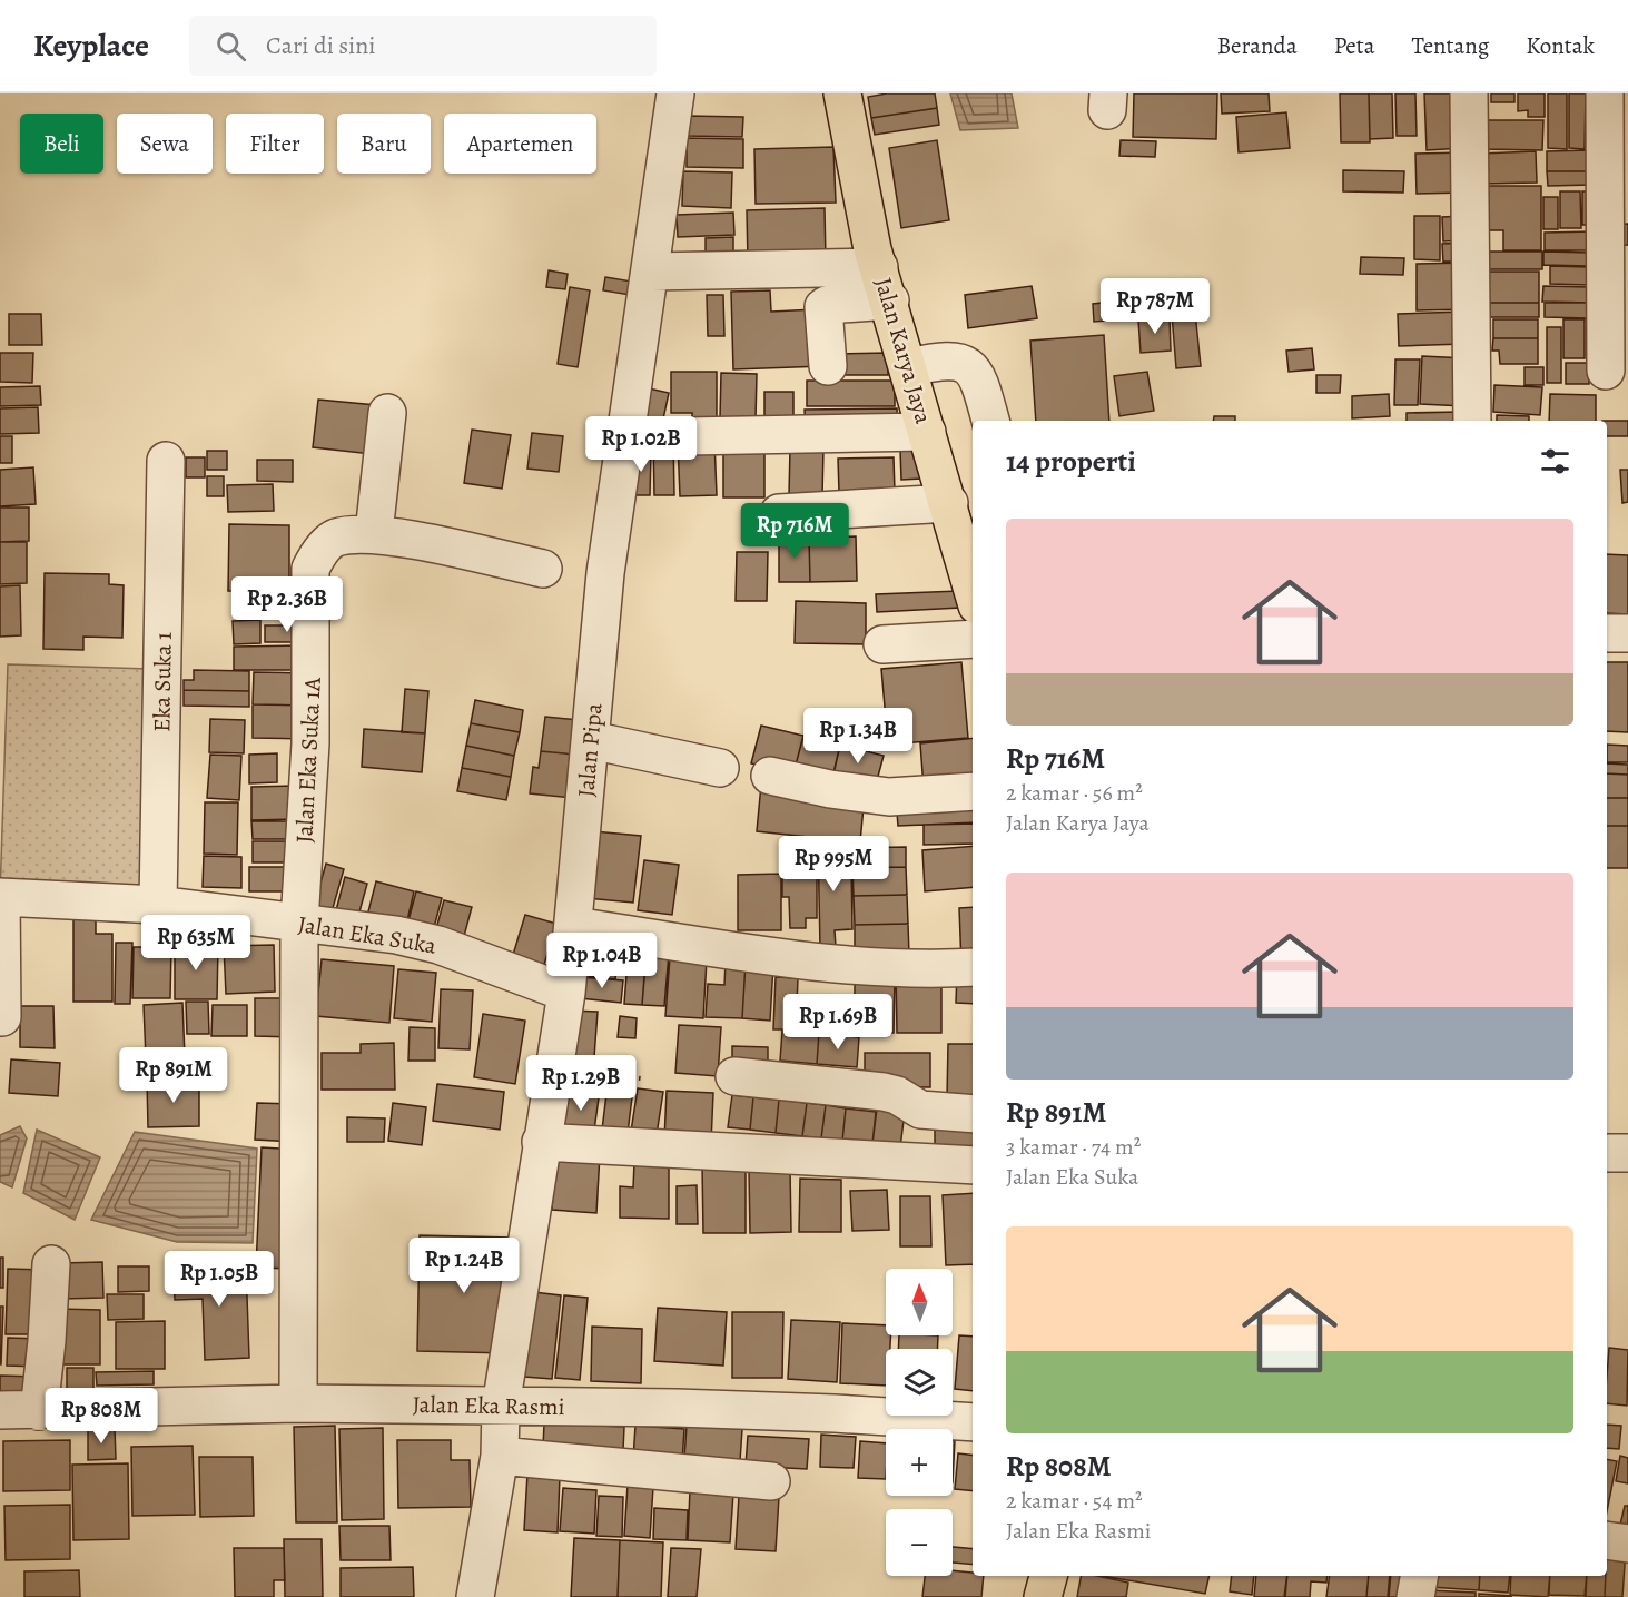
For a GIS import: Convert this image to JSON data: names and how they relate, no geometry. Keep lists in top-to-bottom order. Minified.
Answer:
{"streets":{"main road":["Jalan Karya Jaya"],"street":["Eka Suka 1","Jalan Pipa","Jalan Eka Suka 1A","Jalan Eka Suka","Jalan Eka Rasmi"]},"crossings":[["Eka Suka 1","Jalan Eka Suka"],["Jalan Pipa","Jalan Eka Suka"],["Jalan Pipa","Jalan Eka Rasmi"],["Jalan Eka Suka 1A","Jalan Eka Suka"],["Jalan Eka Suka 1A","Jalan Eka Rasmi"]],"north":"top","page":{"header":"Keyplace","search":"Cari di sini","nav":["Beranda","Peta","Tentang","Kontak"],"chip":["Beli","Sewa","Filter","Baru","Apartemen"],"price":["Rp 787M","Rp 1.02B","Rp 716M","Rp 2.36B","Rp 1.34B","Rp 995M","Rp 635M","Rp 1.04B","Rp 1.69B","Rp 891M","Rp 1.29B","Rp 1.24B","Rp 1.05B","Rp 808M"],"heading":"14 properti","list":[{"name":"Rp 716M","note":"2 kamar · 56 m² · Jalan Karya Jaya"},{"name":"Rp 891M","note":"3 kamar · 74 m² · Jalan Eka Suka"},{"name":"Rp 808M","note":"2 kamar · 54 m² · Jalan Eka Rasmi"}],"map_buttons":["+","−"]}}
